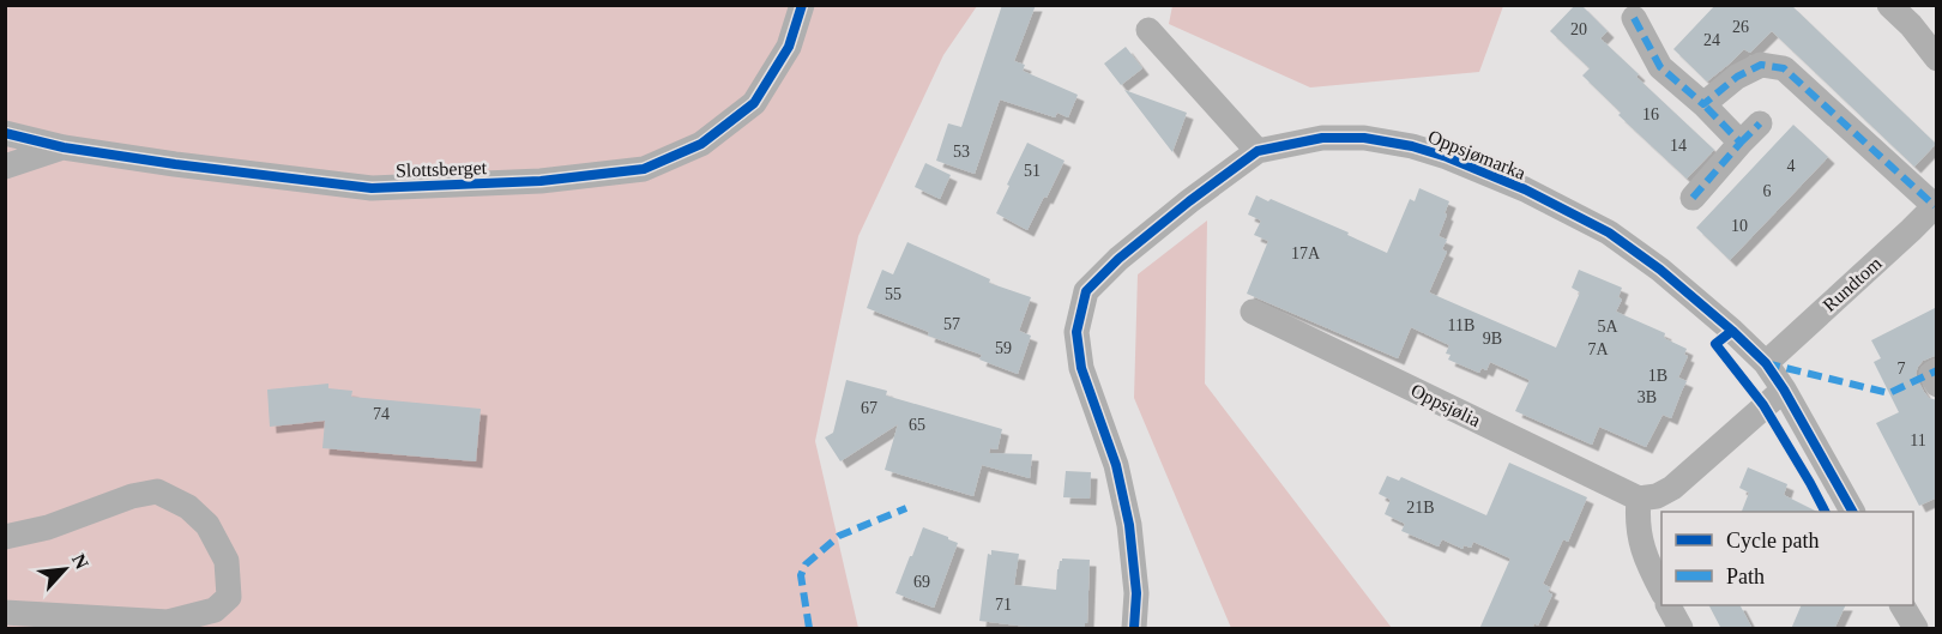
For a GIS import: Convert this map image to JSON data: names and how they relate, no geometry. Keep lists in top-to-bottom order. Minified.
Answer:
{"streets":{"street":["Oppsjømarka","Slottsberget","Rundtom","Oppsjølia"]},"crossings":[["Oppsjømarka","Rundtom"]],"house_numbers":["26","20","24","16","14","53","4","51","6","10","17A","55","57","11B","5A","9B","59","7A","7","1B","3B","67","74","65","11","21B","69","71"],"legend":["Cycle path","Path"],"north":"top right"}
